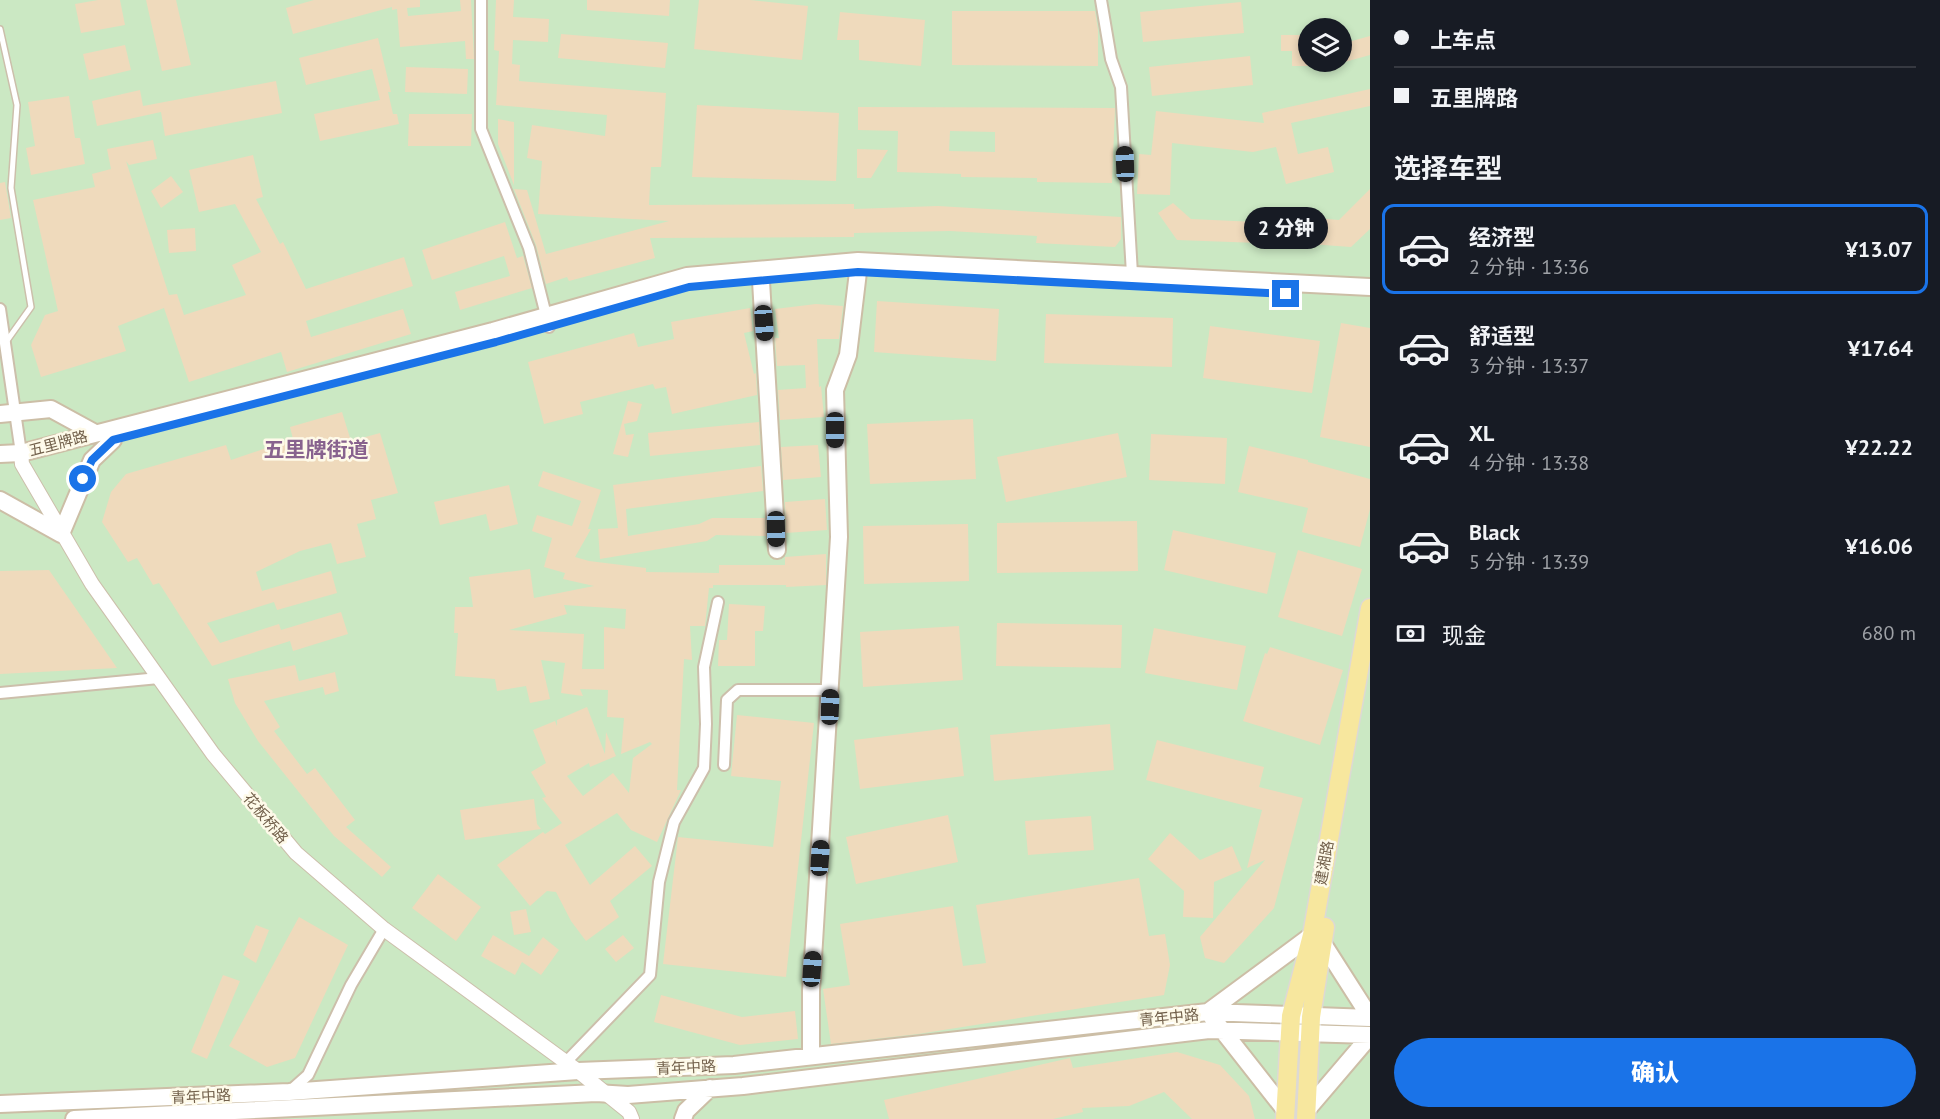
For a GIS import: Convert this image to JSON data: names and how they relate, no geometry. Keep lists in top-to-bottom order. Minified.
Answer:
{"streets":{"main road":["五里牌路","建湘路","青年中路"],"street":["花板桥路"]},"crossings":[["五里牌路","花板桥路"],["花板桥路","青年中路"],["建湘路","青年中路"]],"districts":["五里牌街道"],"page":{"banner":["上车点","五里牌路"],"heading":"选择车型","list":[{"name":"经济型","note":"2 分钟 · 13:36","value":"¥13.07"},{"name":"舒适型","note":"3 分钟 · 13:37","value":"¥17.64"},{"name":"XL","note":"4 分钟 · 13:38","value":"¥22.22"},{"name":"Black","note":"5 分钟 · 13:39","value":"¥16.06"}],"bubble":"2 分钟","pay":["现金","680 m"],"buttons":"确认"}}
